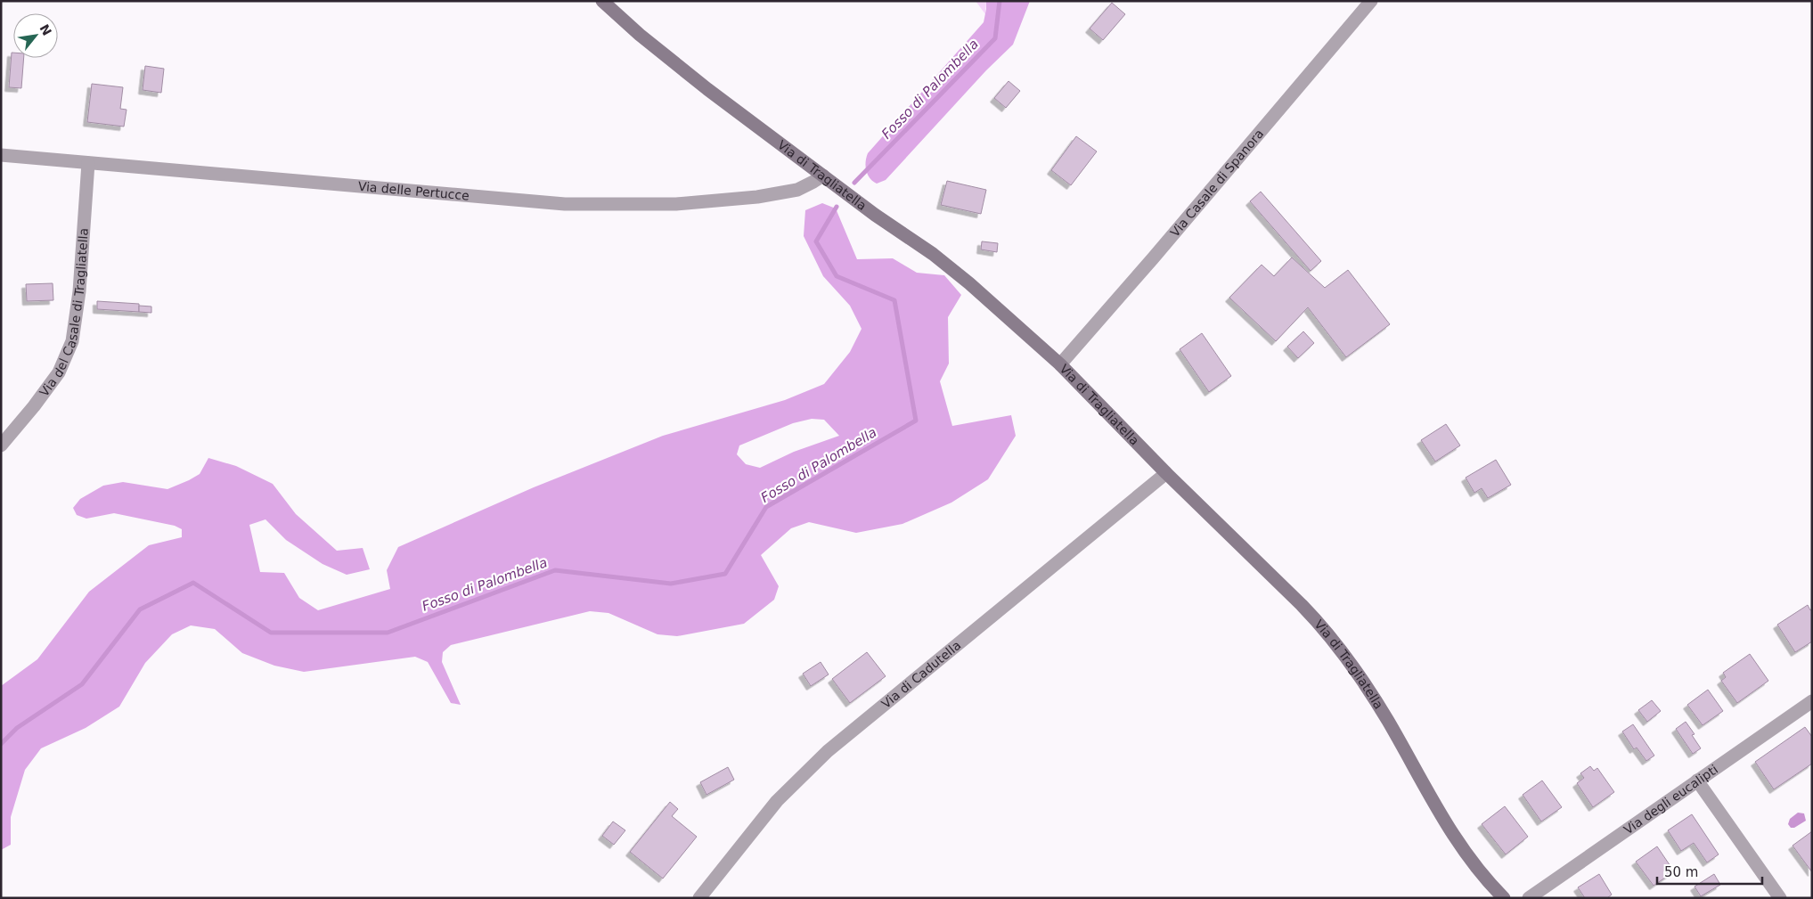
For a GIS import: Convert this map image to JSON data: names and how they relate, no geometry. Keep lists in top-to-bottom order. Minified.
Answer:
{"streets":{"street":["Via di Tragliatella","Via Casale di Spanora","Via delle Pertucce","Via del Casale di Tragliatella","Via di Cadutella","Via degli eucalipti"]},"crossings":[["Via di Tragliatella","Via Casale di Spanora"],["Via di Tragliatella","Via delle Pertucce"],["Via di Tragliatella","Via di Cadutella"],["Via delle Pertucce","Via del Casale di Tragliatella"]],"water":["Fosso di Palombella"],"scale_bar":"50 m","north":"top right"}
